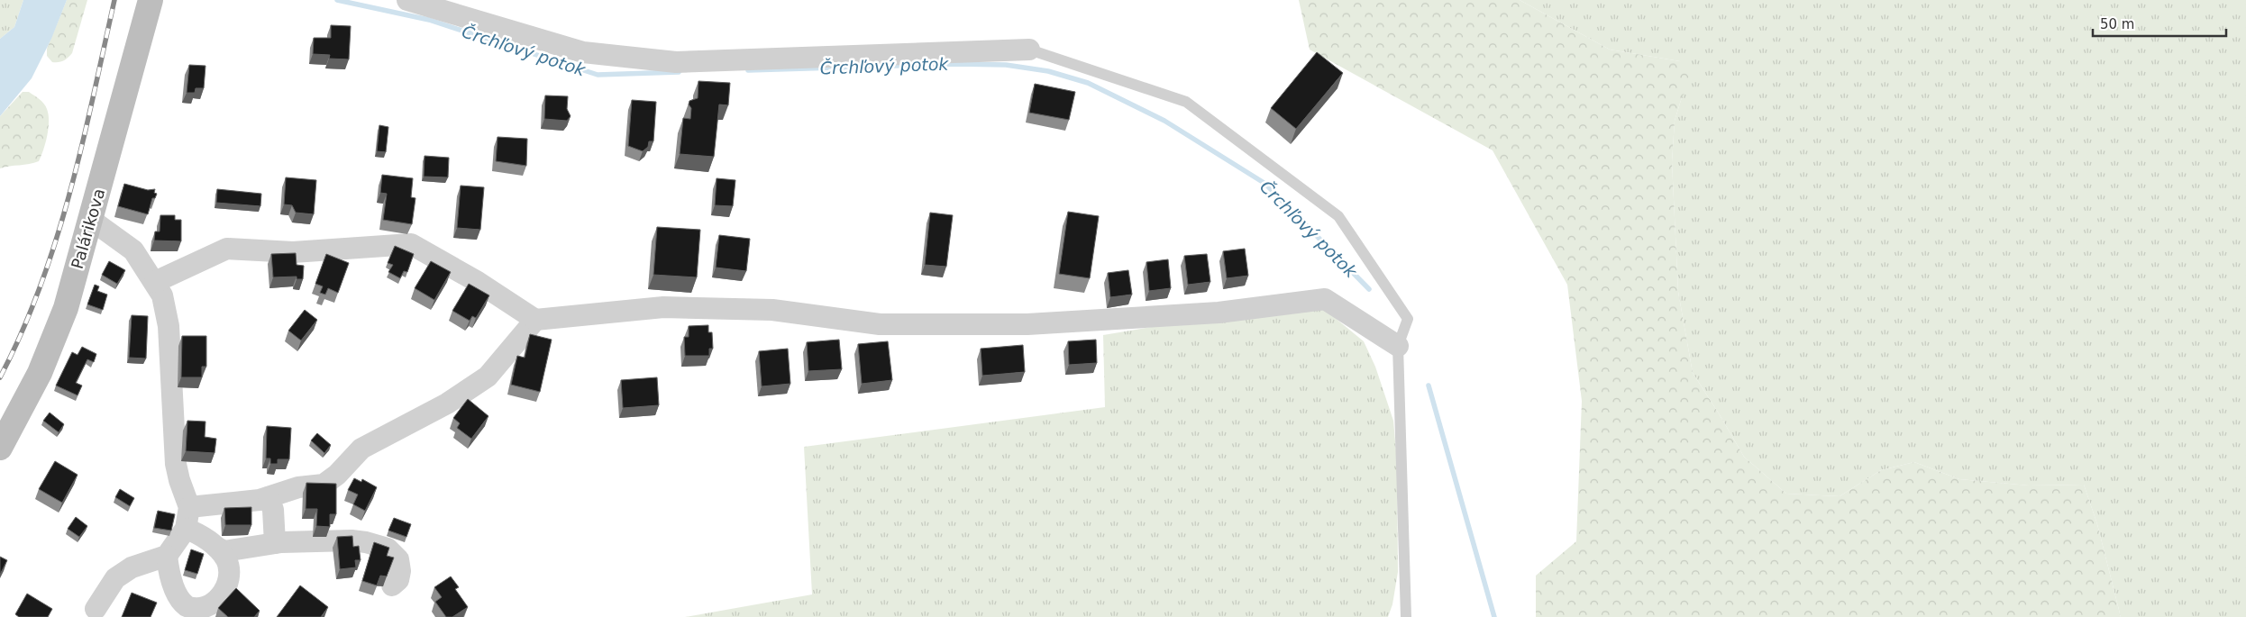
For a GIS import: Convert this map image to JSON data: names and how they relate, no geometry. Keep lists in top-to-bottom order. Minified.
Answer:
{"streets":{"main road":["Palárikova"]},"water":["Črchľový potok"],"scale_bar":"50 m"}
